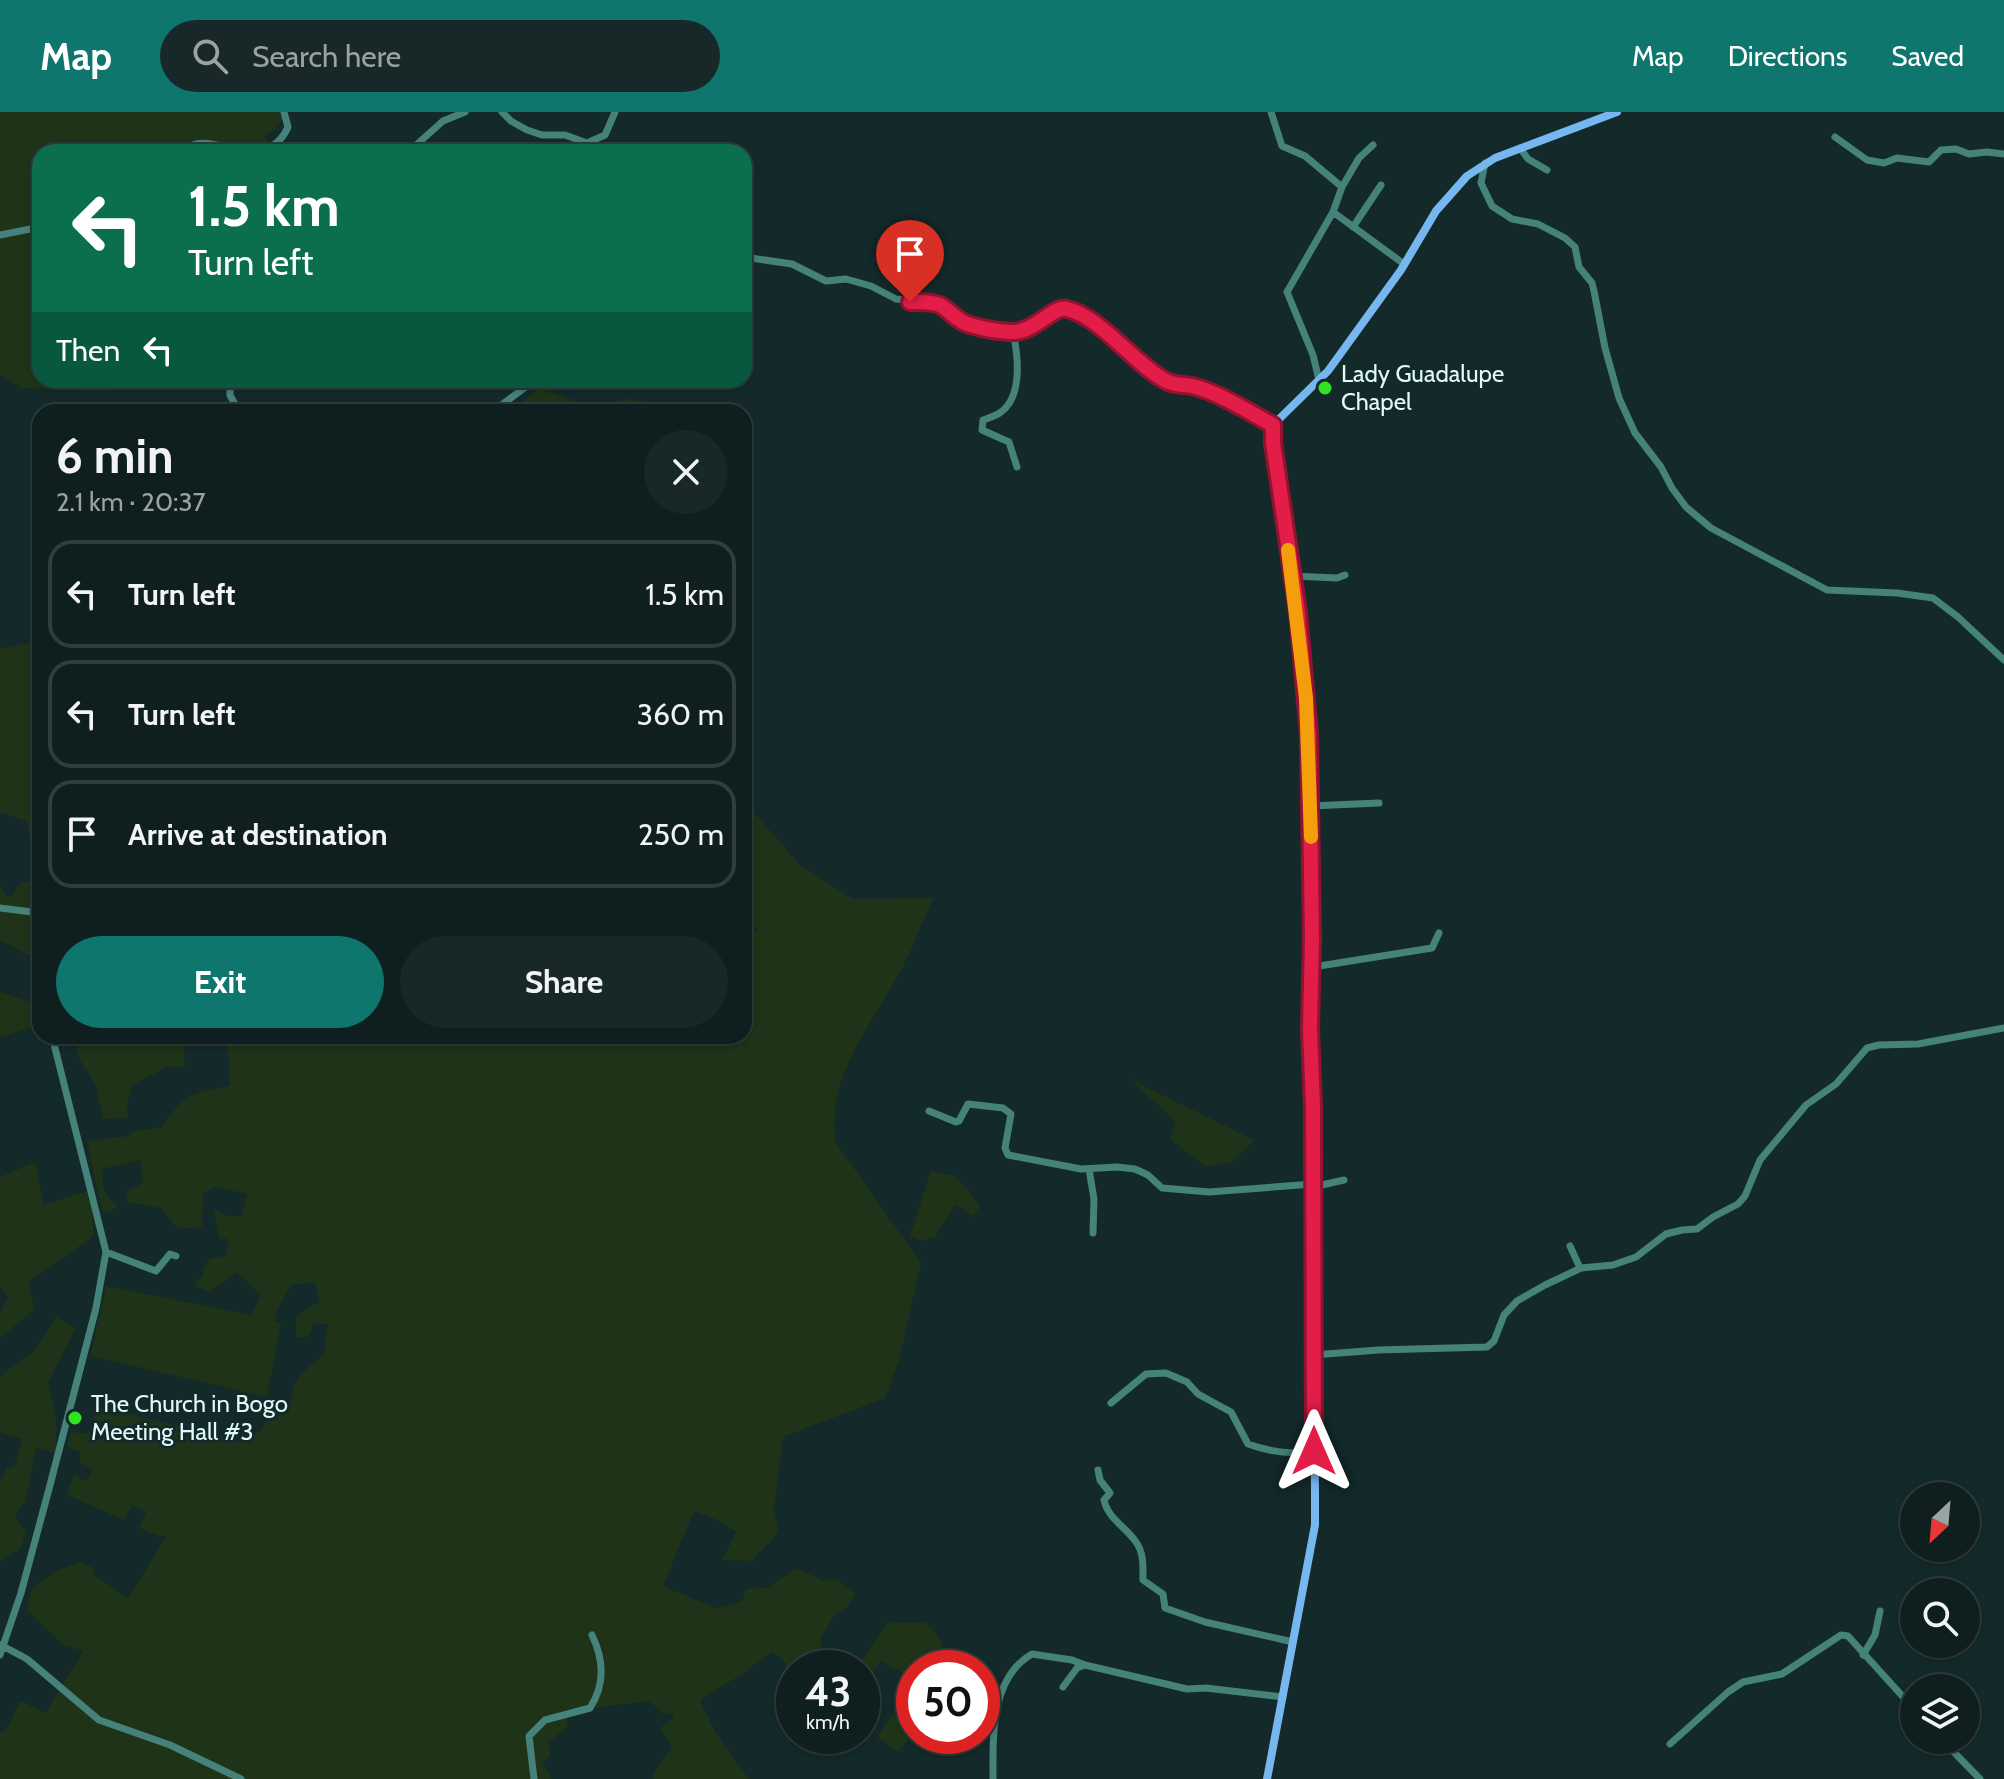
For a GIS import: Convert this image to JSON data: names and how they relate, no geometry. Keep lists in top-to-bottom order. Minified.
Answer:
{"places":["Lady Guadalupe Chapel","The Church in Bogo Meeting Hall #3"],"north":"bottom left","page":{"header":"Map","search":"Search here","nav":["Map","Directions","Saved"],"turn":["1.5 km","Turn left"],"then":"Then","heading":["6 min","2.1 km · 20:37"],"list":[{"name":"Turn left","value":"1.5 km"},{"name":"Turn left","value":"360 m"},{"name":"Arrive at destination","value":"250 m"}],"buttons":["Exit","Share"],"speed":"43 km/h","limit":"50"}}
